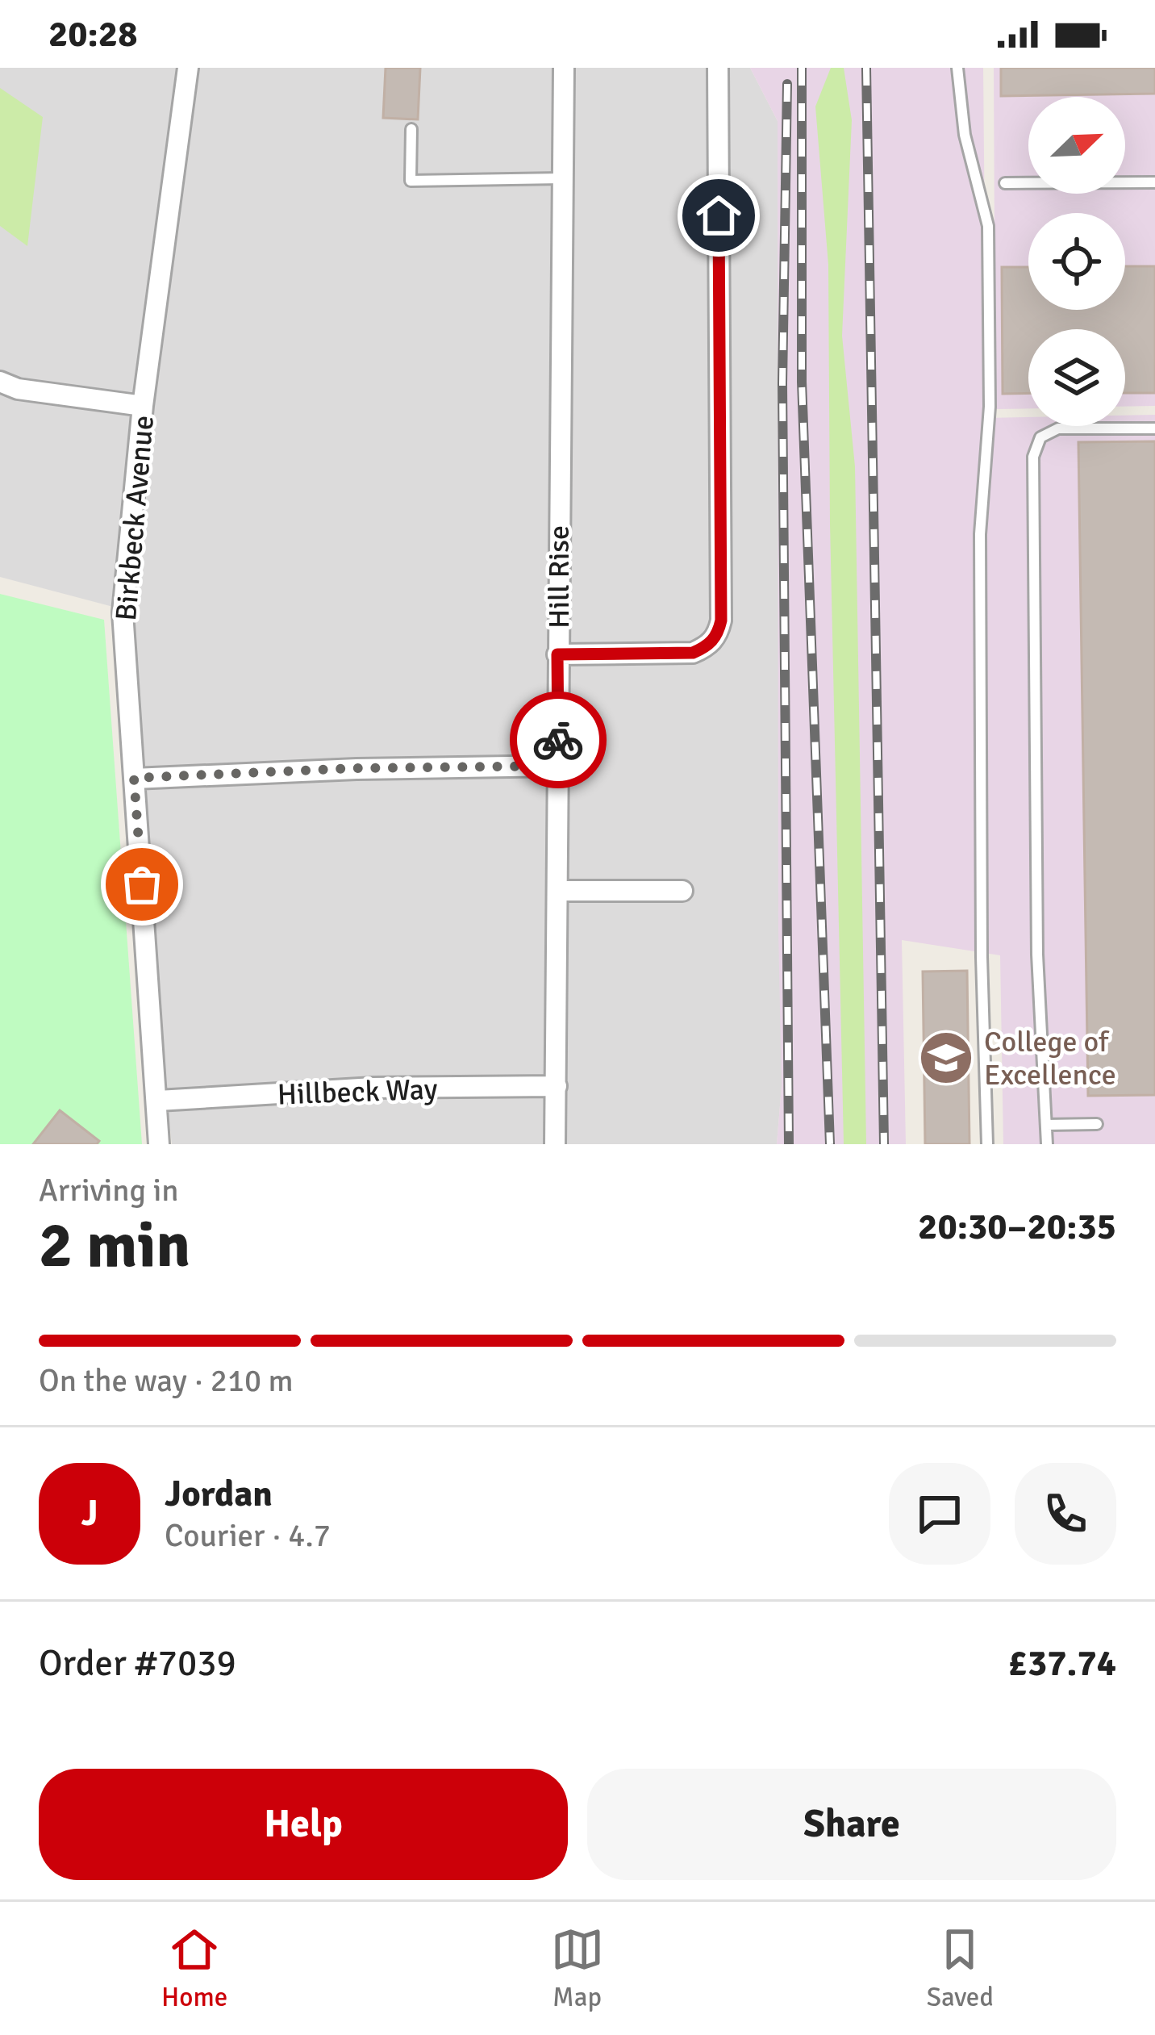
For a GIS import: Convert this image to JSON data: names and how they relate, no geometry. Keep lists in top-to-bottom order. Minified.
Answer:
{"streets":{"street":["Birkbeck Avenue","Hill Rise","Hillbeck Way"]},"crossings":[["Birkbeck Avenue","Hillbeck Way"],["Hill Rise","Hillbeck Way"]],"places":{"school or university":["College of Excellence"]},"north":"top right","page":{"status":"20:28","heading":["2 min","Arriving in","20:30–20:35"],"panel":["Jordan","Courier · 4.7","Order #7039","£37.74"],"bar":"On the way · 210 m","round":"J","buttons":["Help","Share"],"tabs":["Home","Map","Saved"]}}
